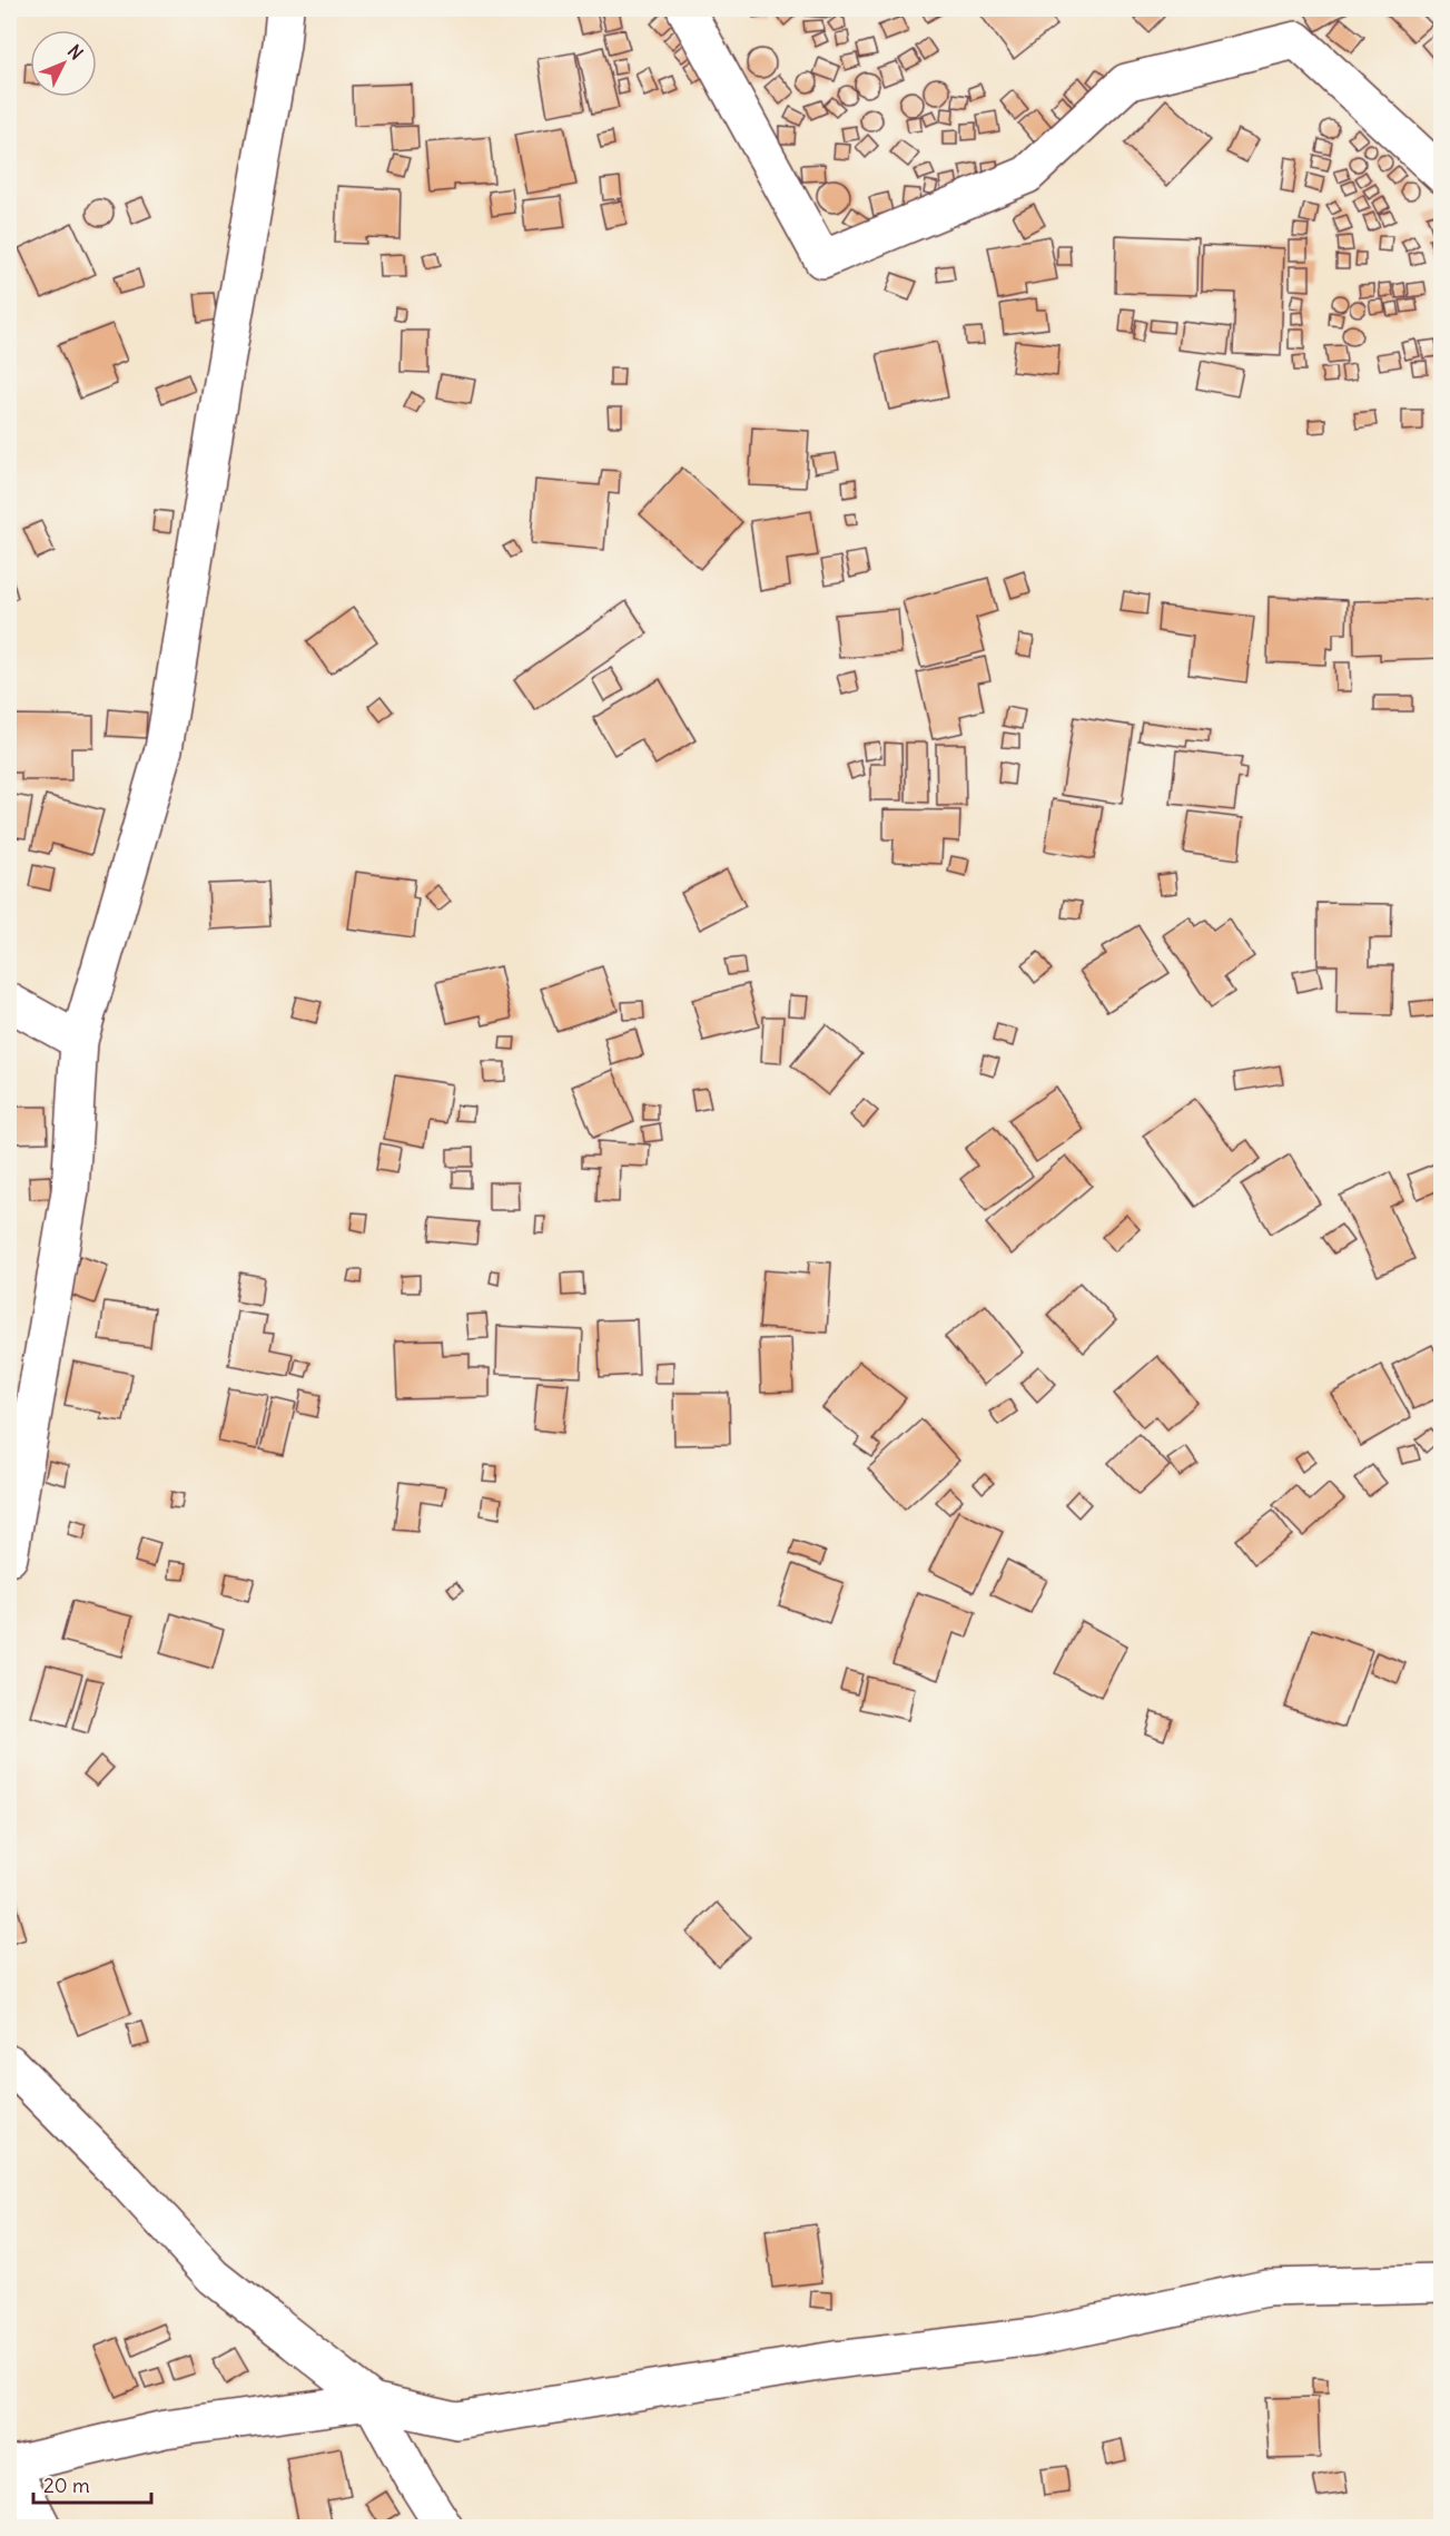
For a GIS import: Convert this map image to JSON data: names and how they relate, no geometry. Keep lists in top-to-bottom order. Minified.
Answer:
{"scale_bar":"20 m","north":"top right"}
